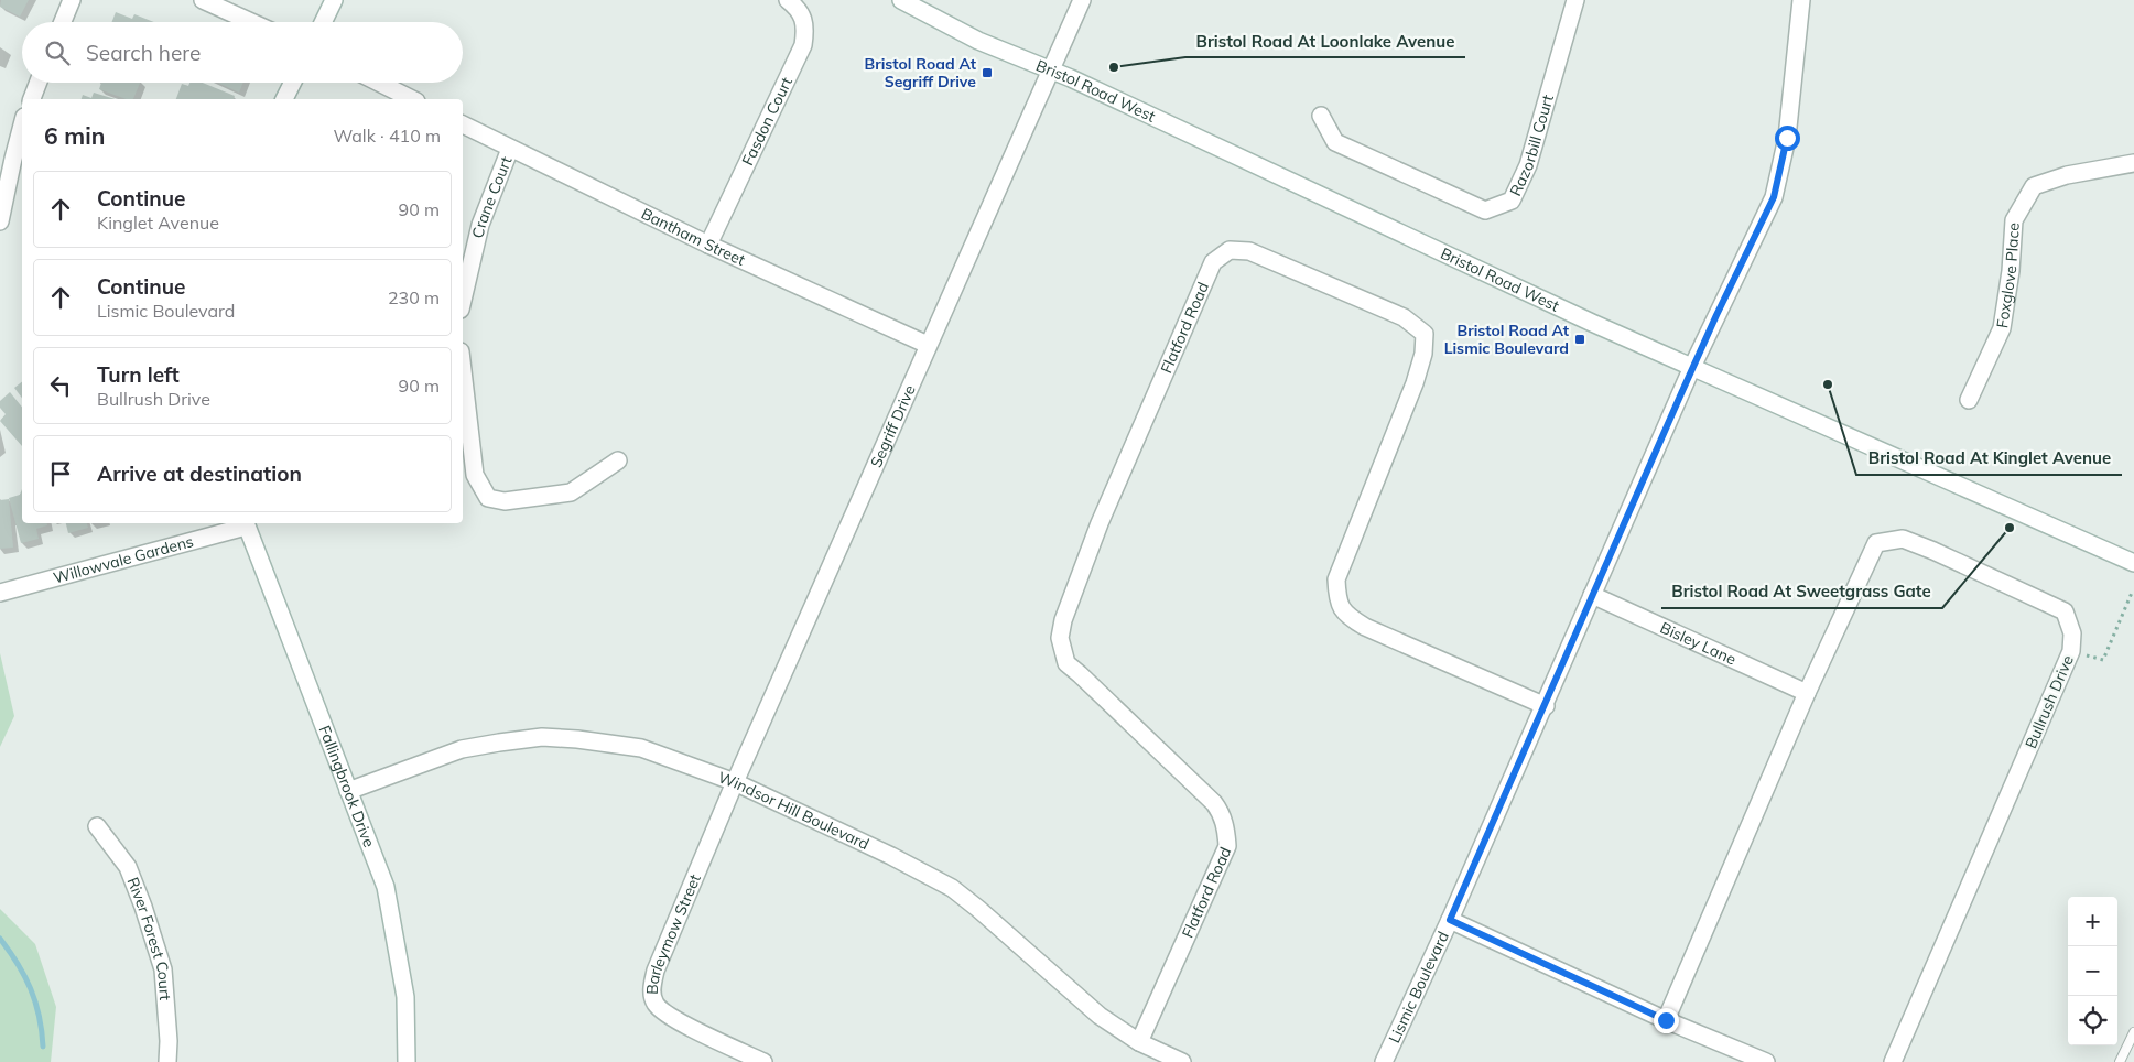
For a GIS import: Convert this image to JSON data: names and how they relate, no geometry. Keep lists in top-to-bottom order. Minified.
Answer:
{"streets":{"street":["Bristol Road West","Fasdon Court","Razorbill Court","Crane Court","Bantham Street","Foxglove Place","Flatford Road","Segriff Drive","Willowvale Gardens","Bisley Lane","Bullrush Drive","Fallingbrook Drive","Windsor Hill Boulevard","Barleymow Street","River Forest Court","Lismic Boulevard"]},"crossings":[["Bristol Road West","Segriff Drive"],["Bristol Road West","Lismic Boulevard"],["Fasdon Court","Bantham Street"],["Crane Court","Bantham Street"],["Bantham Street","Segriff Drive"],["Flatford Road","Windsor Hill Boulevard"],["Flatford Road","Lismic Boulevard"],["Segriff Drive","Windsor Hill Boulevard"],["Segriff Drive","Barleymow Street"],["Willowvale Gardens","Fallingbrook Drive"],["Bisley Lane","Bullrush Drive"],["Bisley Lane","Lismic Boulevard"],["Fallingbrook Drive","Windsor Hill Boulevard"],["Windsor Hill Boulevard","Barleymow Street"]],"places":{"other":["Bristol Road At Loonlake Avenue","Bristol Road At Kinglet Avenue","Bristol Road At Sweetgrass Gate"],"transit":["Bristol Road At Segriff Drive","Bristol Road At Lismic Boulevard"]},"page":{"search":"Search here","heading":["6 min","Walk · 410 m"],"list":[["Continue","Kinglet Avenue","90 m"],["Continue","Lismic Boulevard","230 m"],["Turn left","Bullrush Drive","90 m"],"Arrive at destination"],"map_buttons":["+","−"]}}
